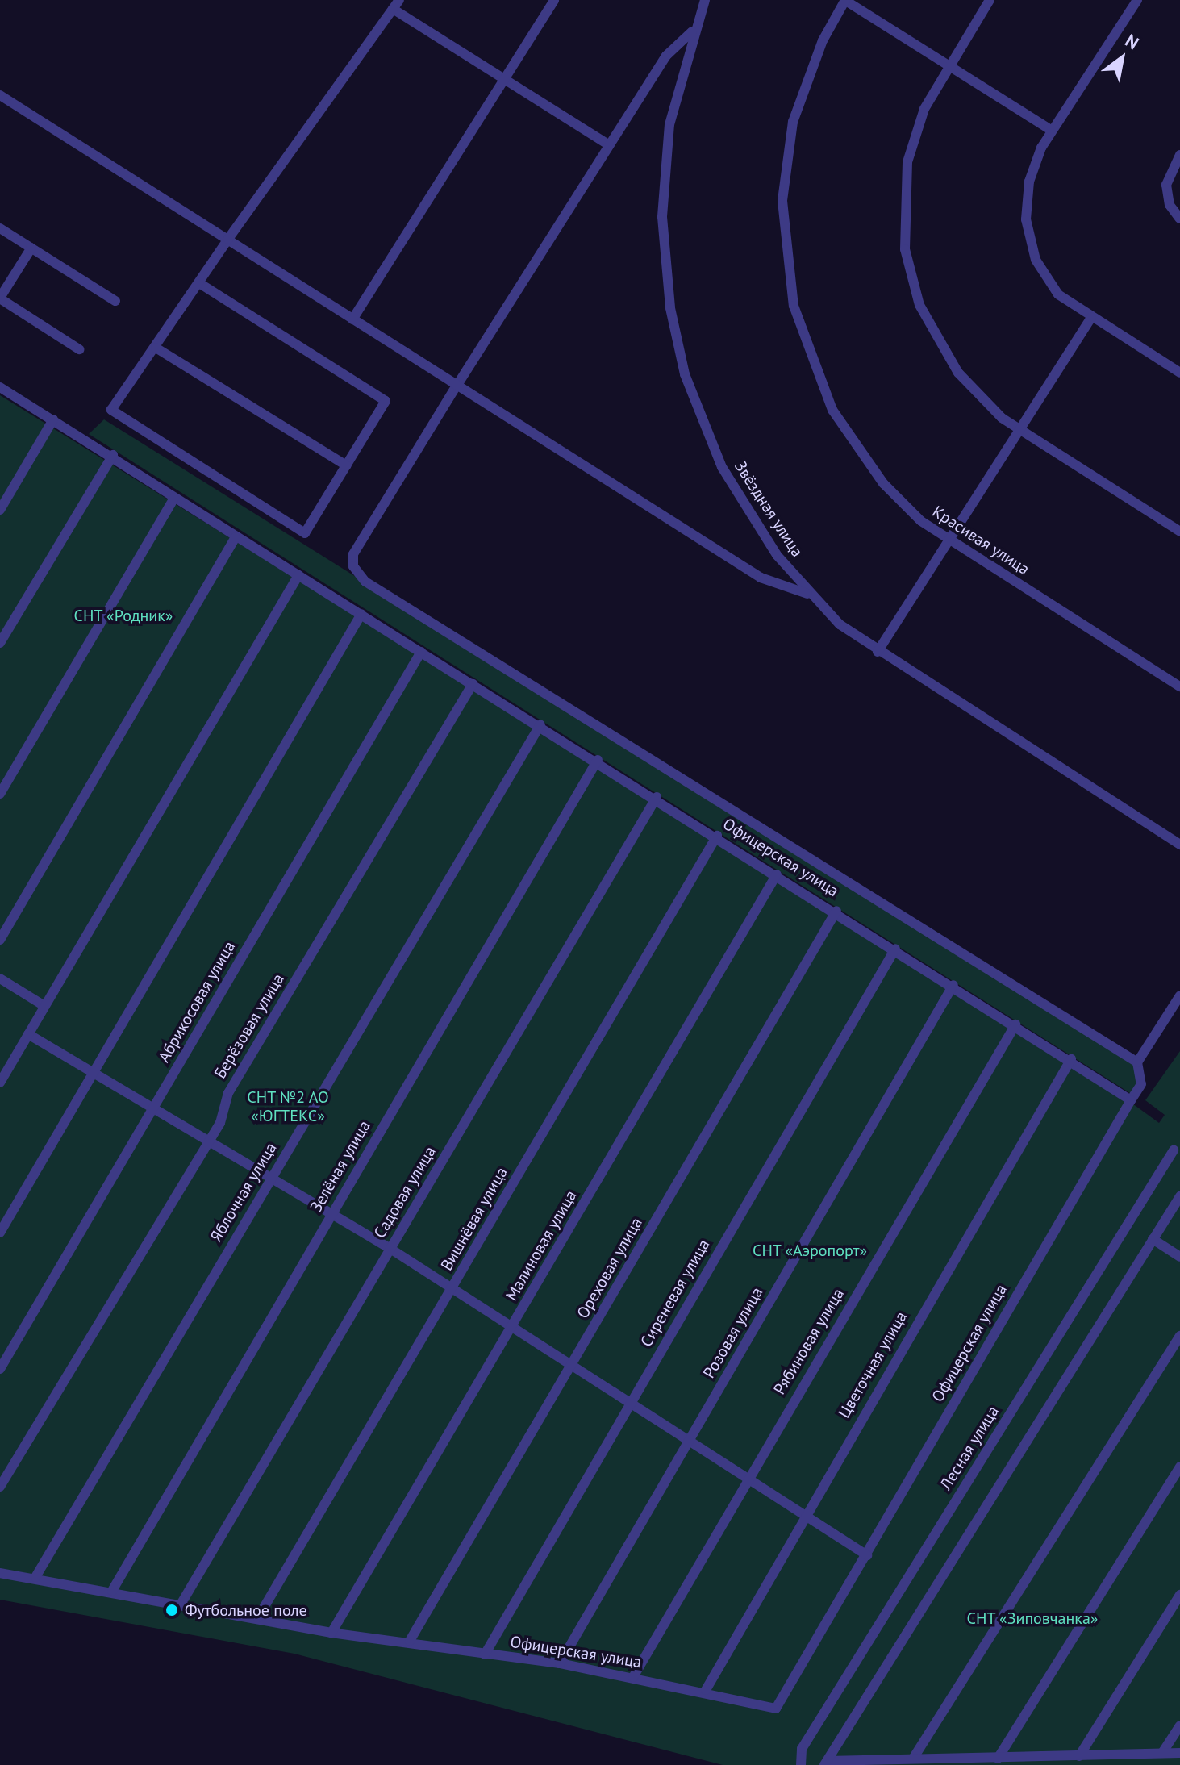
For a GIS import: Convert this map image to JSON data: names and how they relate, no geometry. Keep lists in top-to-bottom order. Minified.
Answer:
{"streets":{"street":["Звёздная улица","Красивая улица","Офицерская улица","Абрикосовая улица","Берёзовая улица","Зелёная улица","Яблочная улица","Садовая улица","Вишнёвая улица","Малиновая улица","Ореховая улица","Сиреневая улица","Розовая улица","Рябиновая улица","Цветочная улица","Лесная улица"]},"crossings":[["Офицерская улица","Абрикосовая улица"],["Офицерская улица","Берёзовая улица"],["Офицерская улица","Зелёная улица"],["Офицерская улица","Яблочная улица"],["Офицерская улица","Садовая улица"],["Офицерская улица","Вишнёвая улица"],["Офицерская улица","Малиновая улица"],["Офицерская улица","Ореховая улица"],["Офицерская улица","Сиреневая улица"],["Офицерская улица","Розовая улица"],["Офицерская улица","Рябиновая улица"],["Офицерская улица","Цветочная улица"]],"parks":["СНТ «Родник»","СНТ №2 АО «ЮГТЕКС»","СНТ «Аэропорт»","СНТ «Зиповчанка»"],"places":["Футбольное поле"],"north":"top right"}
